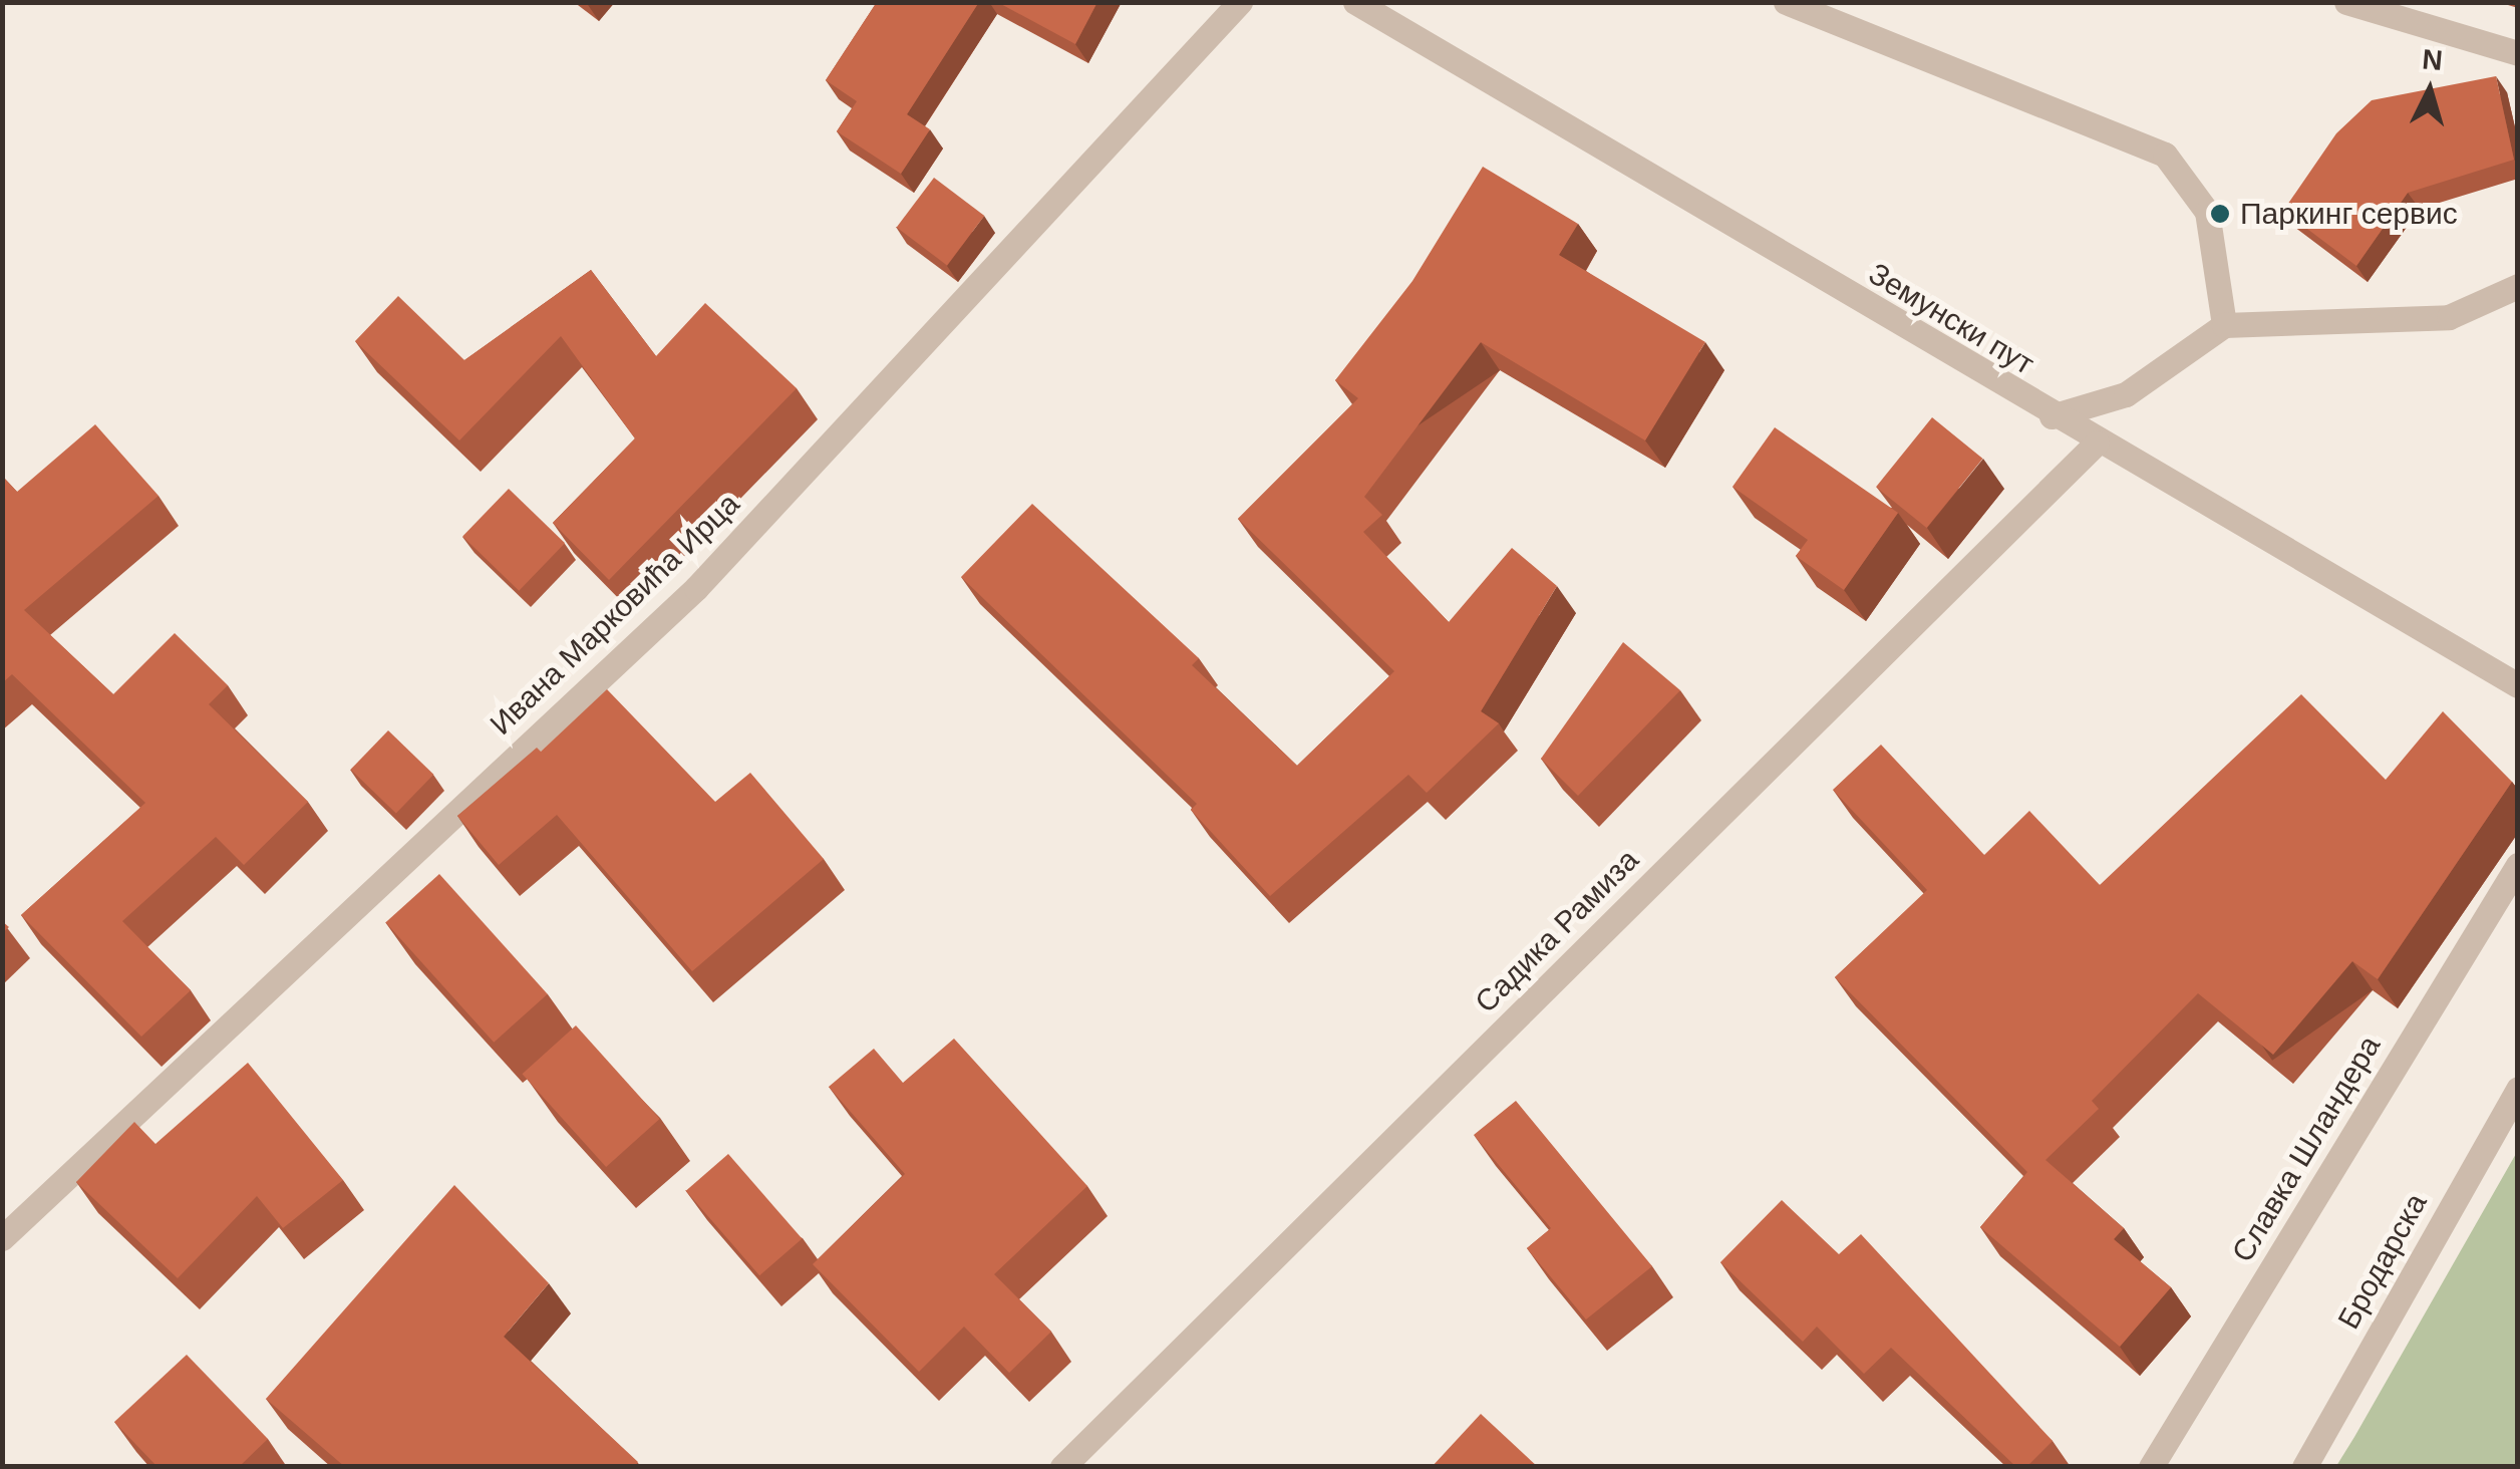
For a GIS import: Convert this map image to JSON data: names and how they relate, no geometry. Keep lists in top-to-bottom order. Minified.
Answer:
{"streets":{"street":["Земунски пут","Ивана Марковића Ирца","Садика Рамиза","Славка Шландера","Бродарска"]},"crossings":[["Земунски пут","Садика Рамиза"]],"places":["Паркинг сервис"],"north":"top"}
